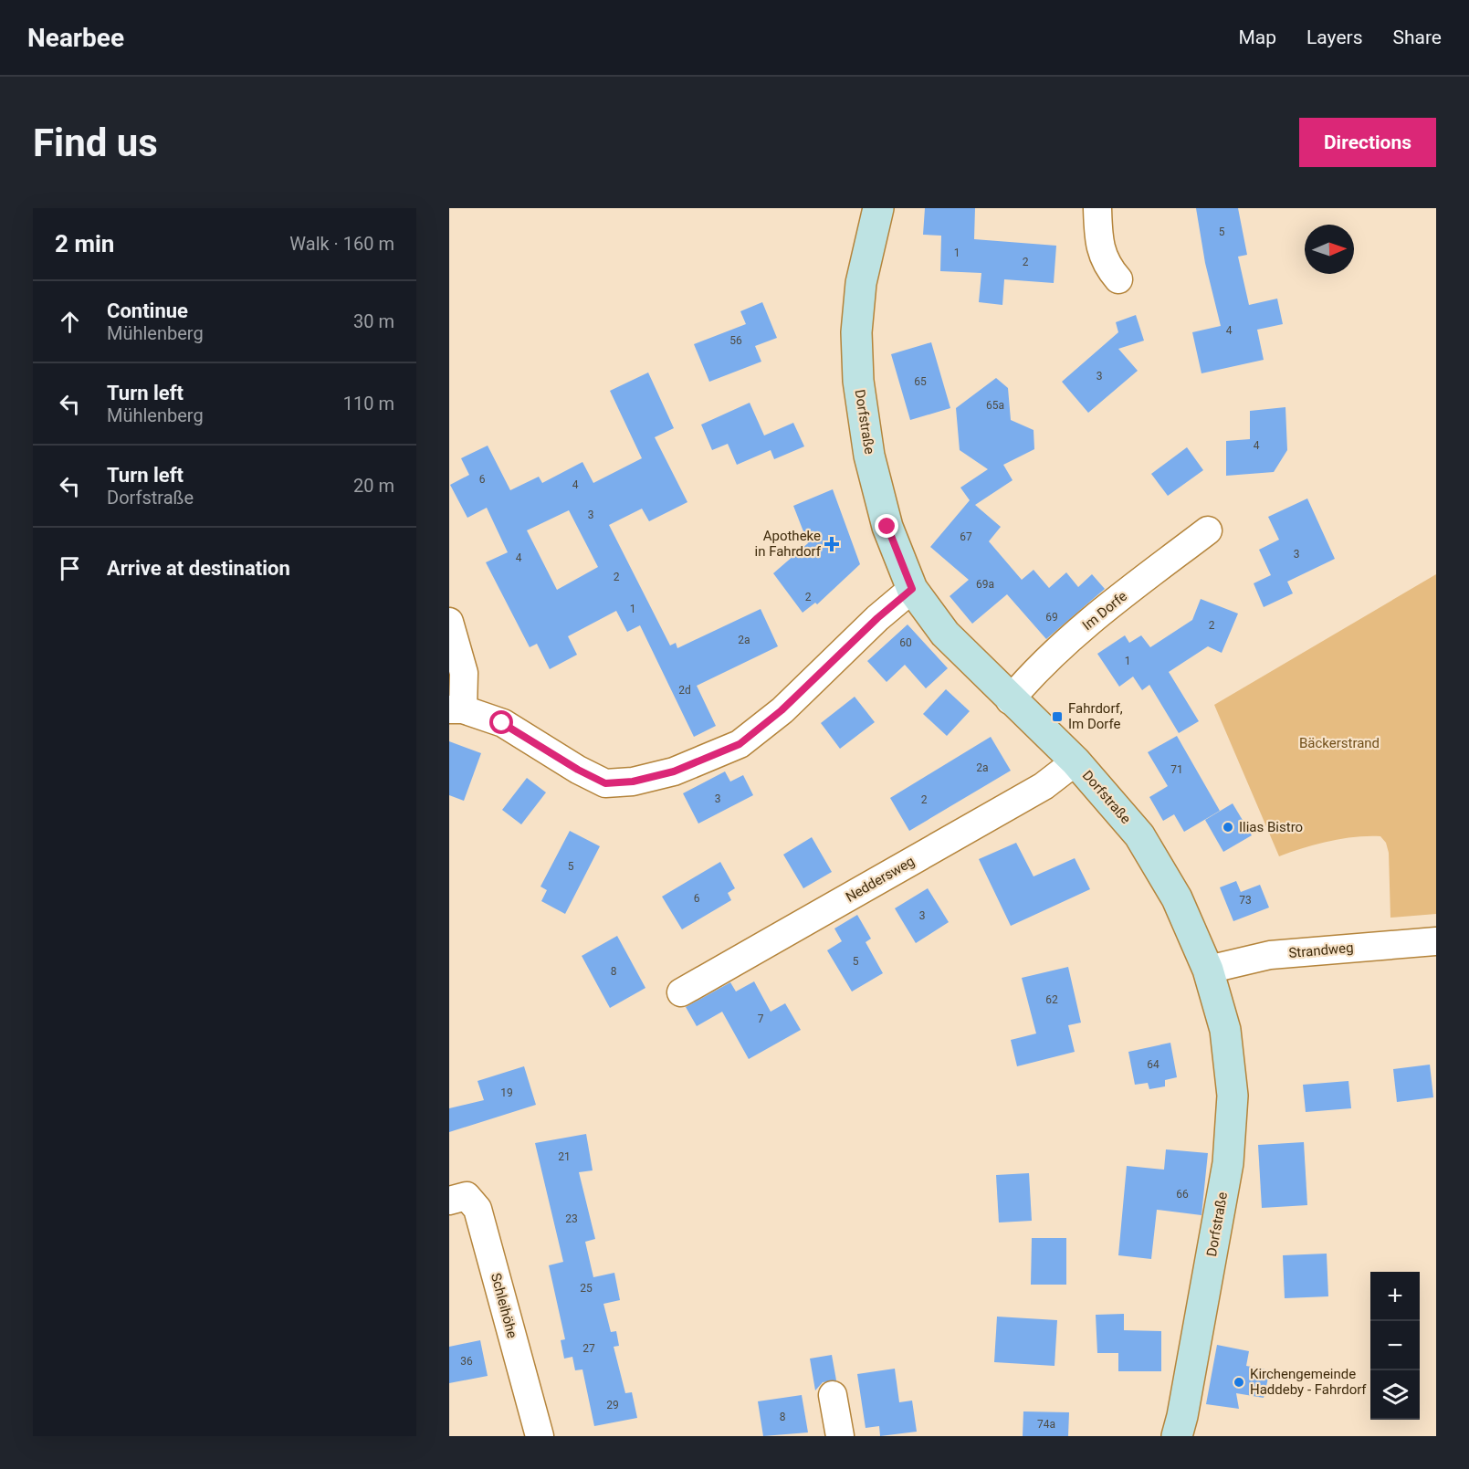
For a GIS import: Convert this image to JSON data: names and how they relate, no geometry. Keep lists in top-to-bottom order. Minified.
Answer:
{"streets":{"street":["Dorfstraße","Im Dorfe","Neddersweg","Strandweg","Schleihöhe"]},"crossings":[["Dorfstraße","Im Dorfe"],["Dorfstraße","Neddersweg"],["Dorfstraße","Strandweg"]],"parks":["Bäckerstrand"],"places":{"health":["Apotheke in Fahrdorf"],"transit":["Fahrdorf, Im Dorfe"],"other":["Ilias Bistro","Kirchengemeinde Haddeby - Fahrdorf"]},"house_numbers":["5","1","2","4","56","3","65","65a","4","6","4","3","67","3","4","2","69a","2","1","69","2","2a","60","1","2d","2a","71","3","2","5","6","73","3","5","8","62","7","64","19","21","66","23","25","27","36","29","8","74a"],"north":"right","page":{"header":"Nearbee","nav":["Map","Layers","Share"],"buttons":"Directions","title":"Find us","heading":["2 min","Walk · 160 m"],"list":[["Continue","Mühlenberg","30 m"],["Turn left","Mühlenberg","110 m"],["Turn left","Dorfstraße","20 m"],"Arrive at destination"],"map_buttons":["+","−"]}}
